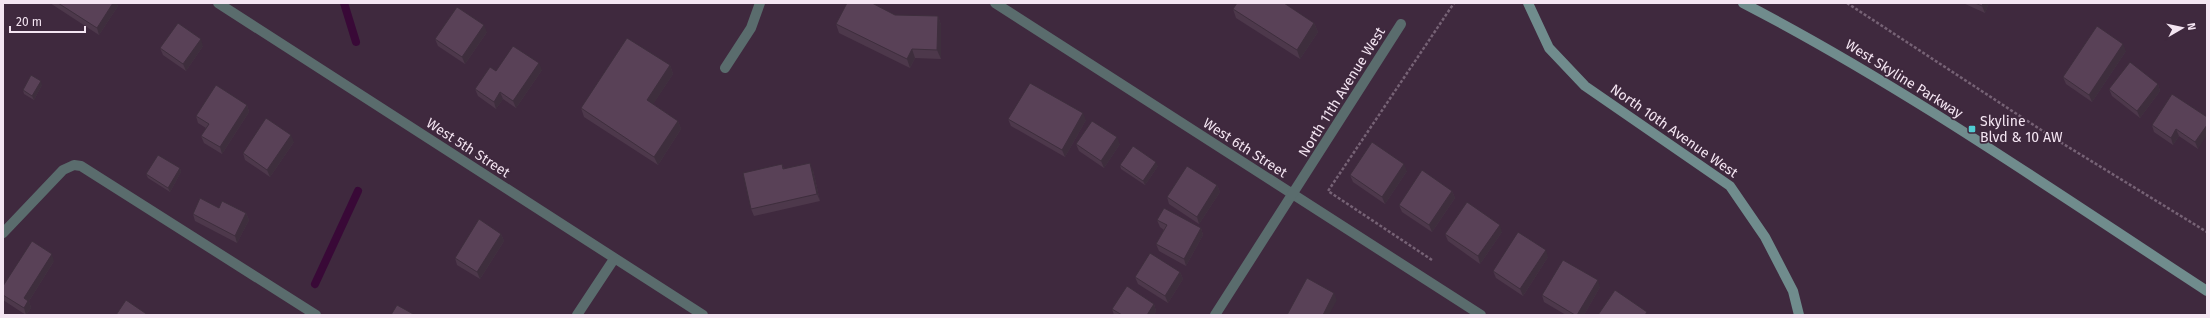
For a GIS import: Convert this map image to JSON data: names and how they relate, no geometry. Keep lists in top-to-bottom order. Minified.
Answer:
{"streets":{"street":["West Skyline Parkway","North 11th Avenue West","North 10th Avenue West","West 5th Street","West 6th Street"]},"crossings":[["North 11th Avenue West","West 6th Street"]],"places":{"transit":["Skyline Blvd & 10 AW"]},"scale_bar":"20 m","north":"right"}
